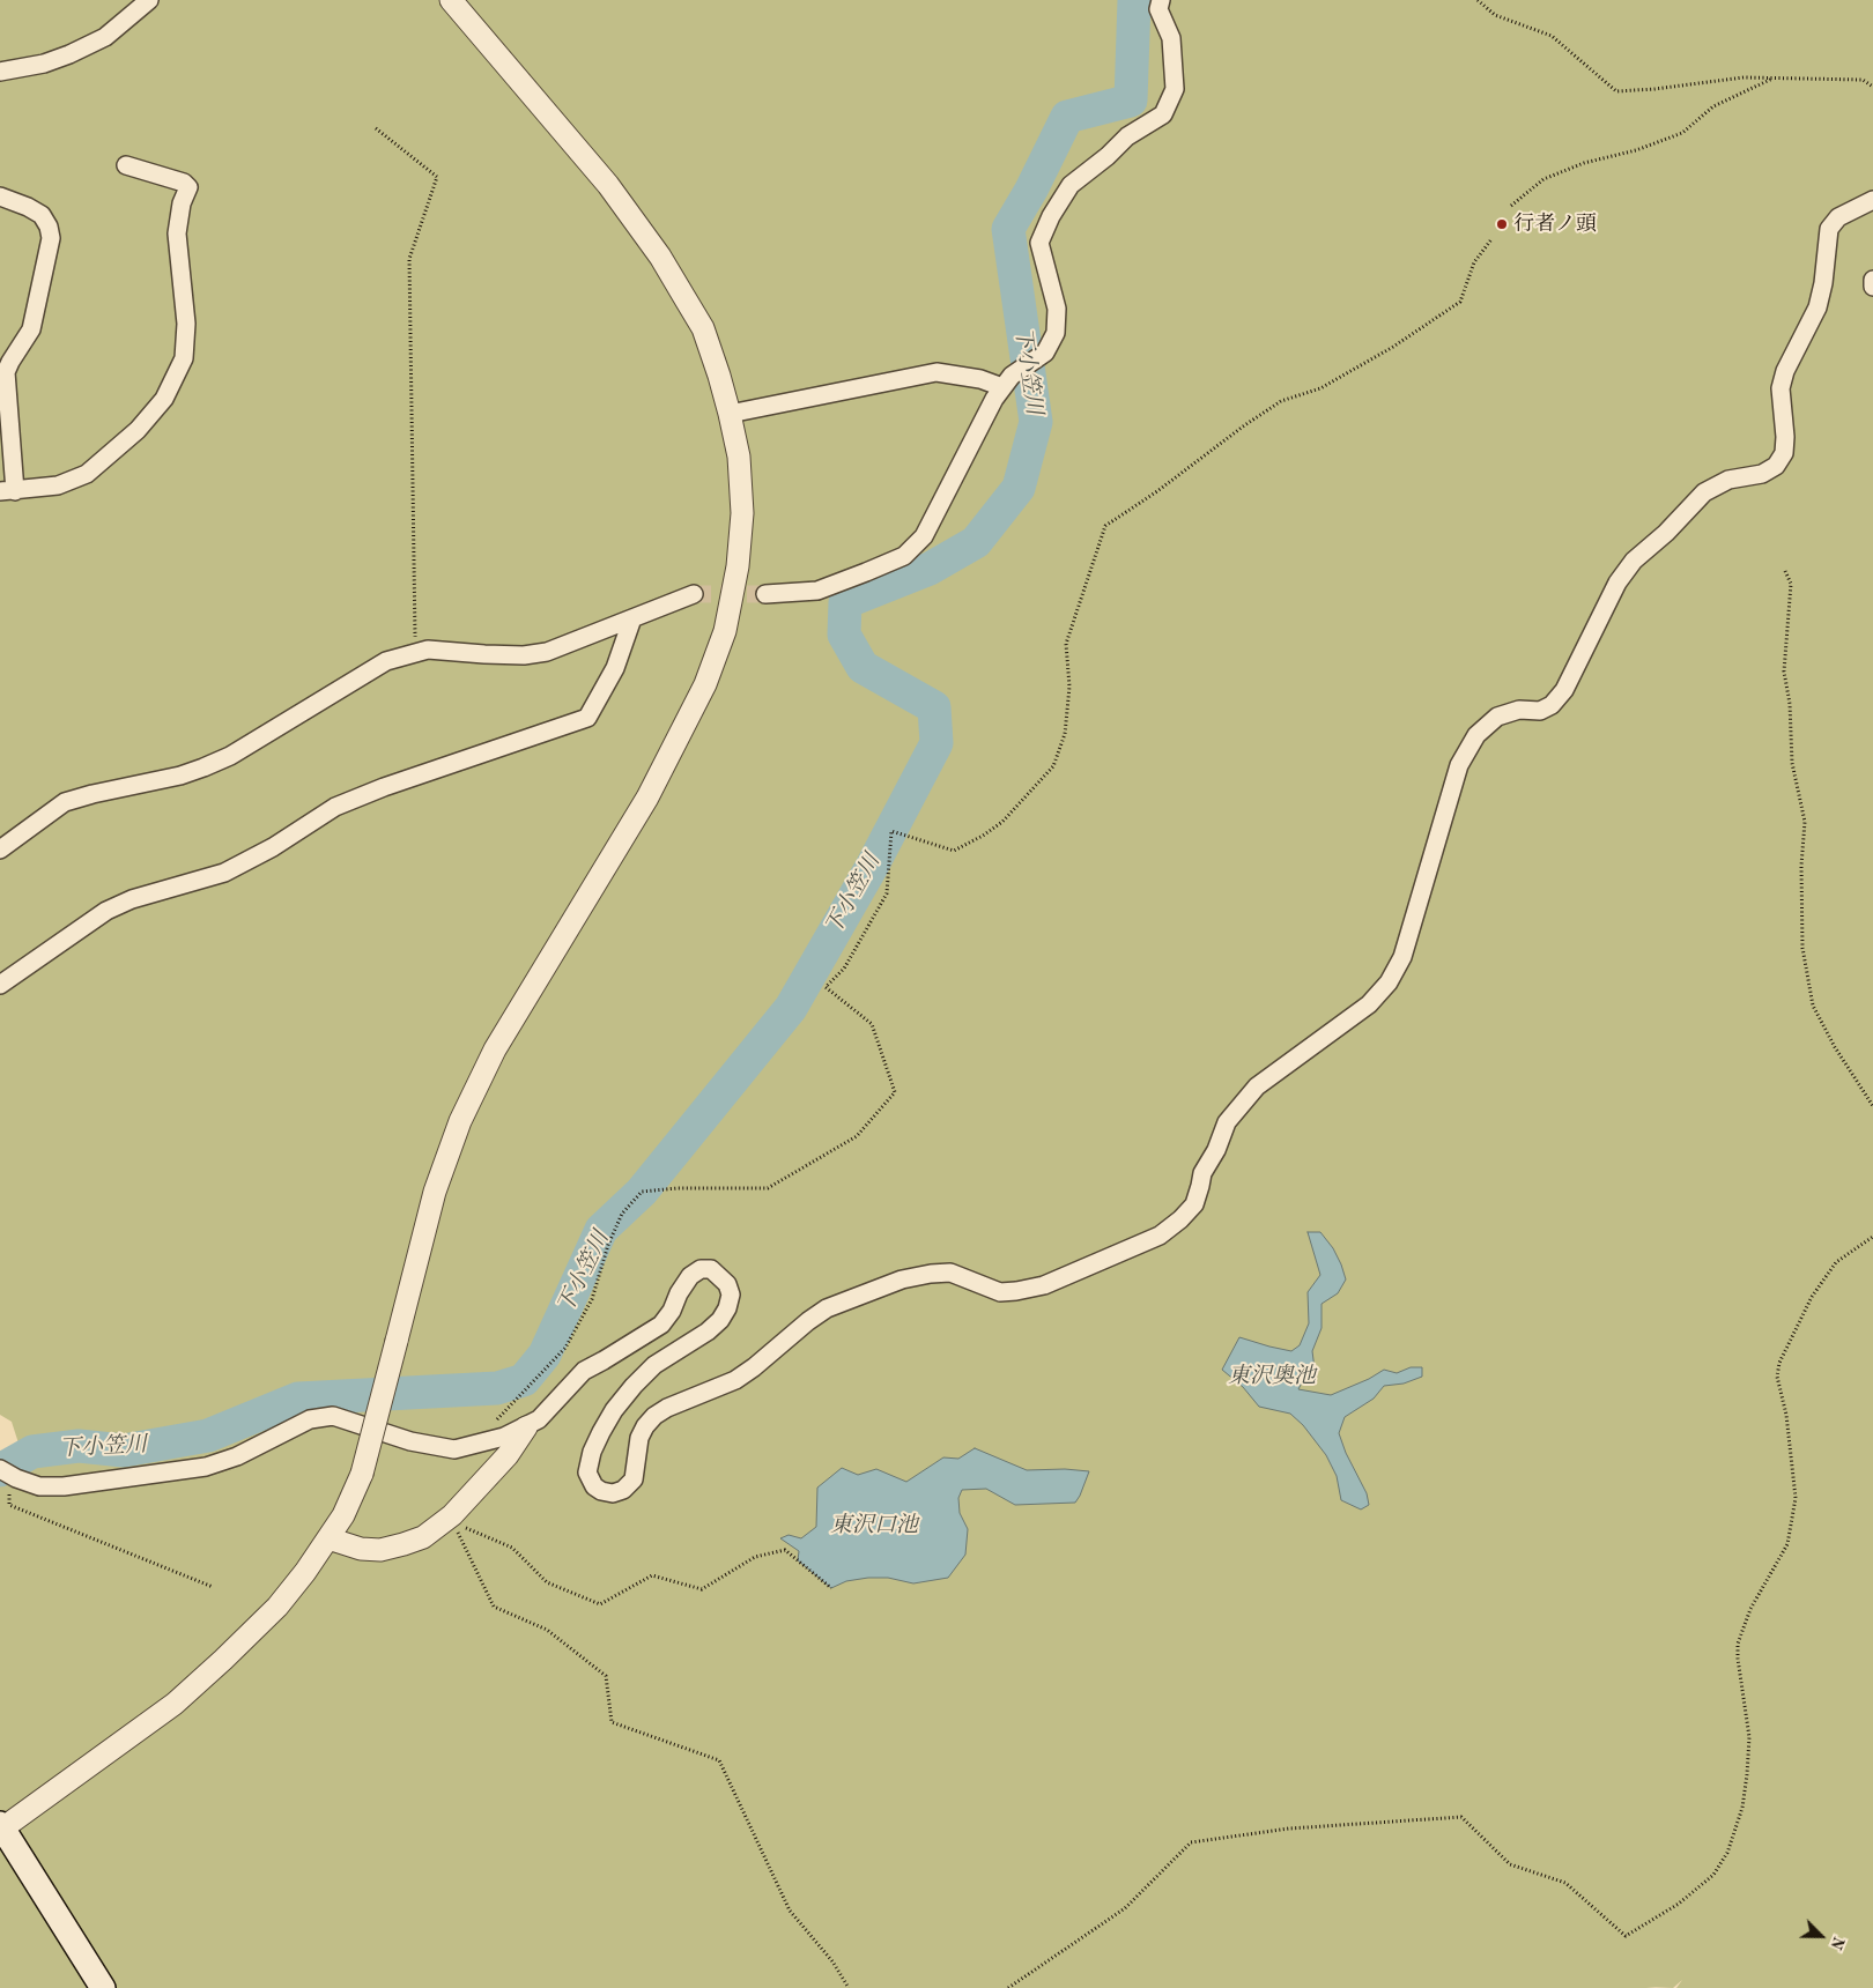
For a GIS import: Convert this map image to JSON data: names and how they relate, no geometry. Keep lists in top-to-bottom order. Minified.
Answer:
{"water":["下小笠川","東沢奥池","東沢口池"],"places":["行者ノ頭"],"north":"bottom right"}
